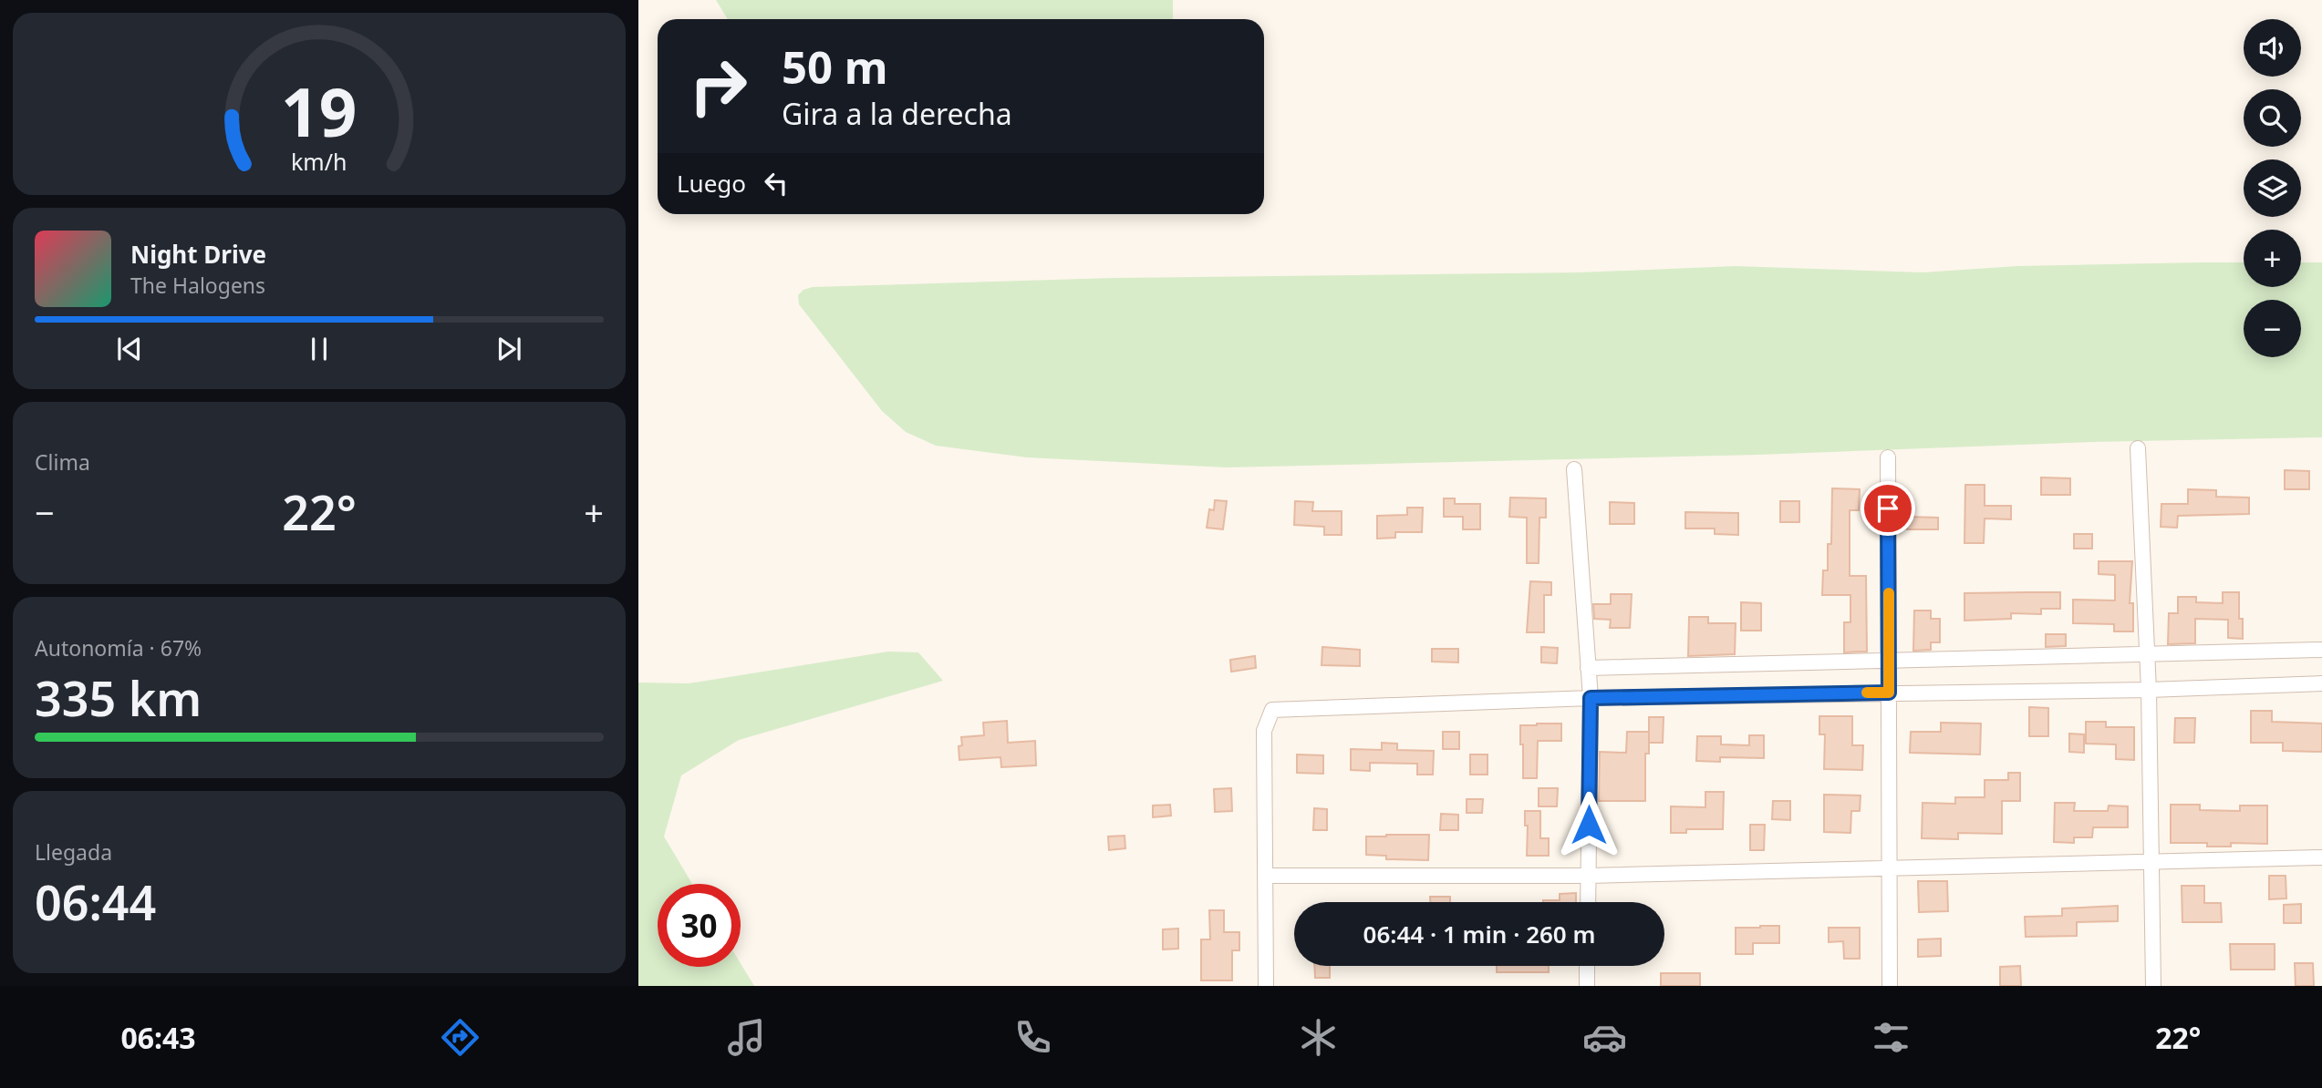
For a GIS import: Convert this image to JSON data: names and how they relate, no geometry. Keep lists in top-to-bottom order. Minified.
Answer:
{"page":{"map_buttons":["+","−"],"turn":["50 m","Gira a la derecha"],"then":"Luego","song":["Night Drive","The Halogens"],"tile":["Clima",["Autonomía · 67%","335 km"],["Llegada","06:44"]],"heat":["−","22°","+"],"limit":"30","trip":"06:44 · 1 min · 260 m","tabs":["06:43","22°"],"gauge":["19","km/h"]}}
